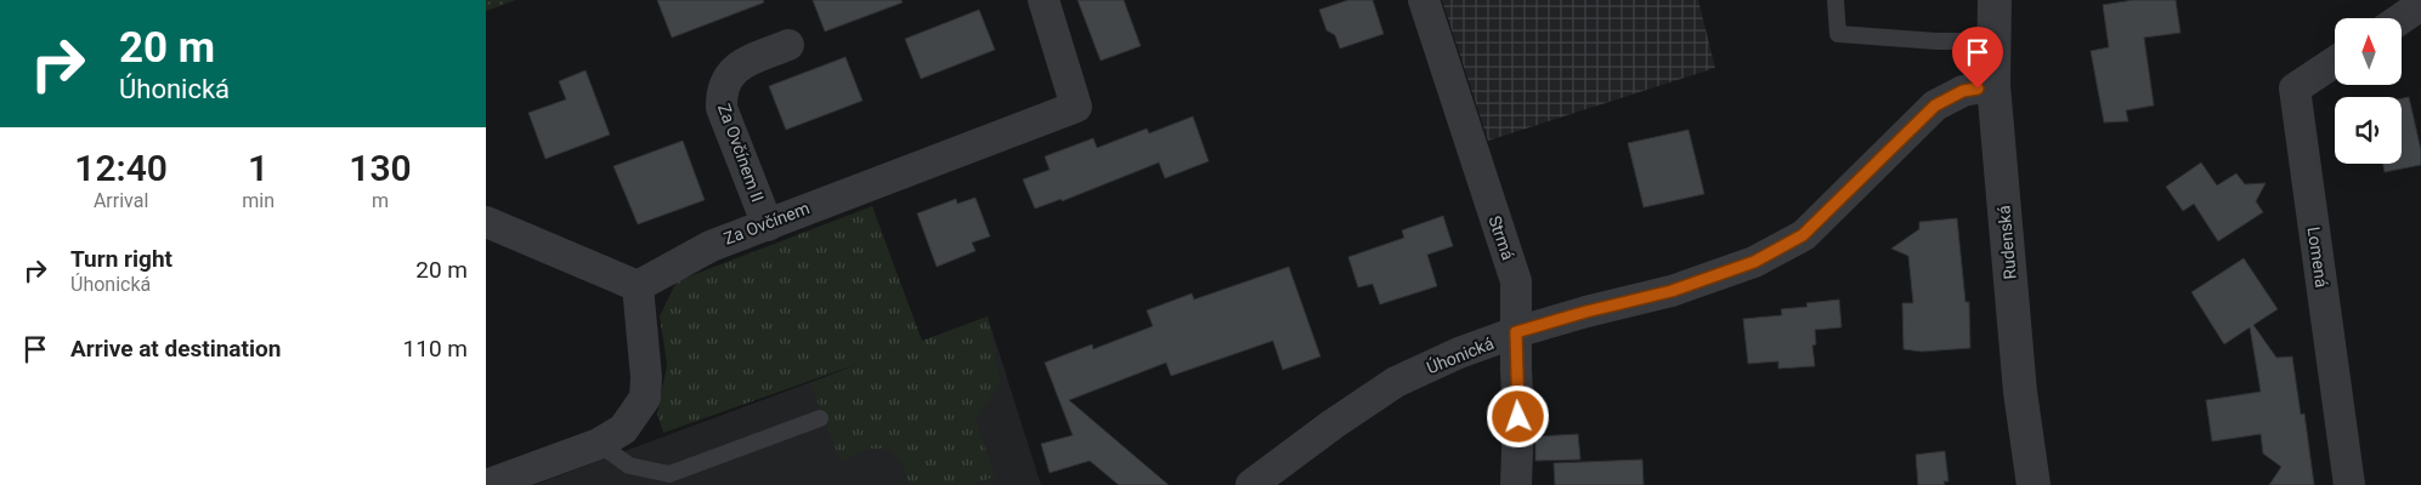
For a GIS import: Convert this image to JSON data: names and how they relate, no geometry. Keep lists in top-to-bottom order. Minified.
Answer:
{"streets":{"street":["Za Ovčínem II","Za Ovčínem","Strmá","Rudenská","Lomená","Úhonická"]},"crossings":[["Za Ovčínem II","Za Ovčínem"],["Strmá","Úhonická"],["Rudenská","Úhonická"]],"north":"top","page":{"turn":["20 m","Úhonická"],"eta":["12:40","Arrival","1","min","130","m"],"list":[{"name":"Turn right","note":"Úhonická","value":"20 m"},{"name":"Arrive at destination","value":"110 m"}]}}
